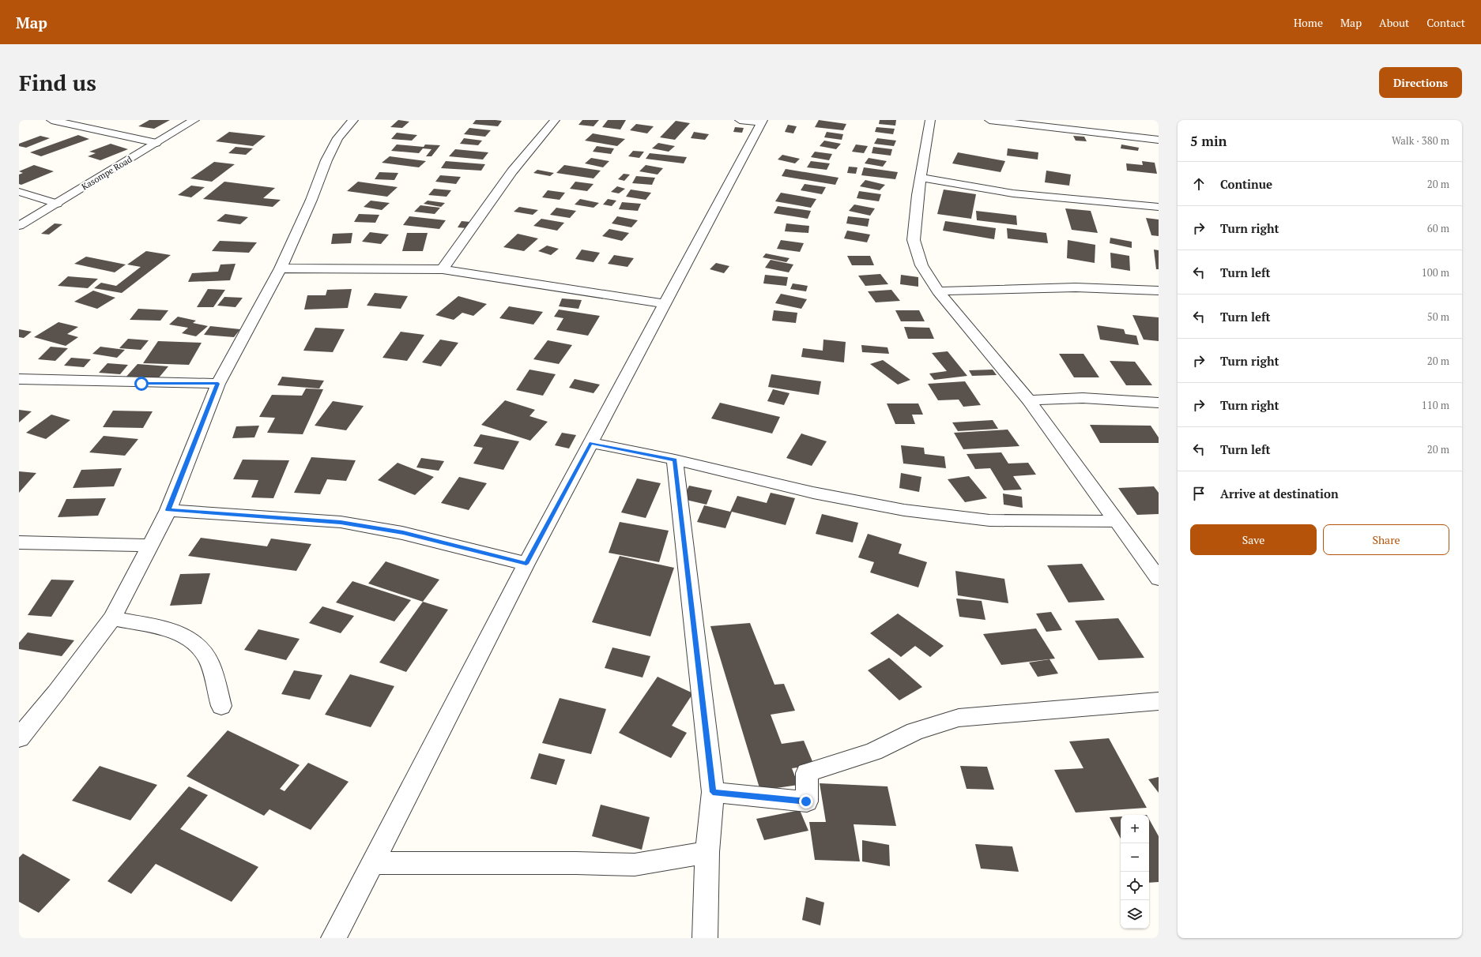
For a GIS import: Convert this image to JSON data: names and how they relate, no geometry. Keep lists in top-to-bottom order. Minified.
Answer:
{"streets":{"street":["Kasompe Road"]},"page":{"header":"Map","nav":["Home","Map","About","Contact"],"buttons":["Directions",["Save","Share"]],"title":"Find us","heading":["5 min","Walk · 380 m"],"list":[["Continue","20 m"],["Turn right","60 m"],["Turn left","100 m"],["Turn left","50 m"],["Turn right","20 m"],["Turn right","110 m"],["Turn left","20 m"],"Arrive at destination"],"map_buttons":["+","−"]}}
